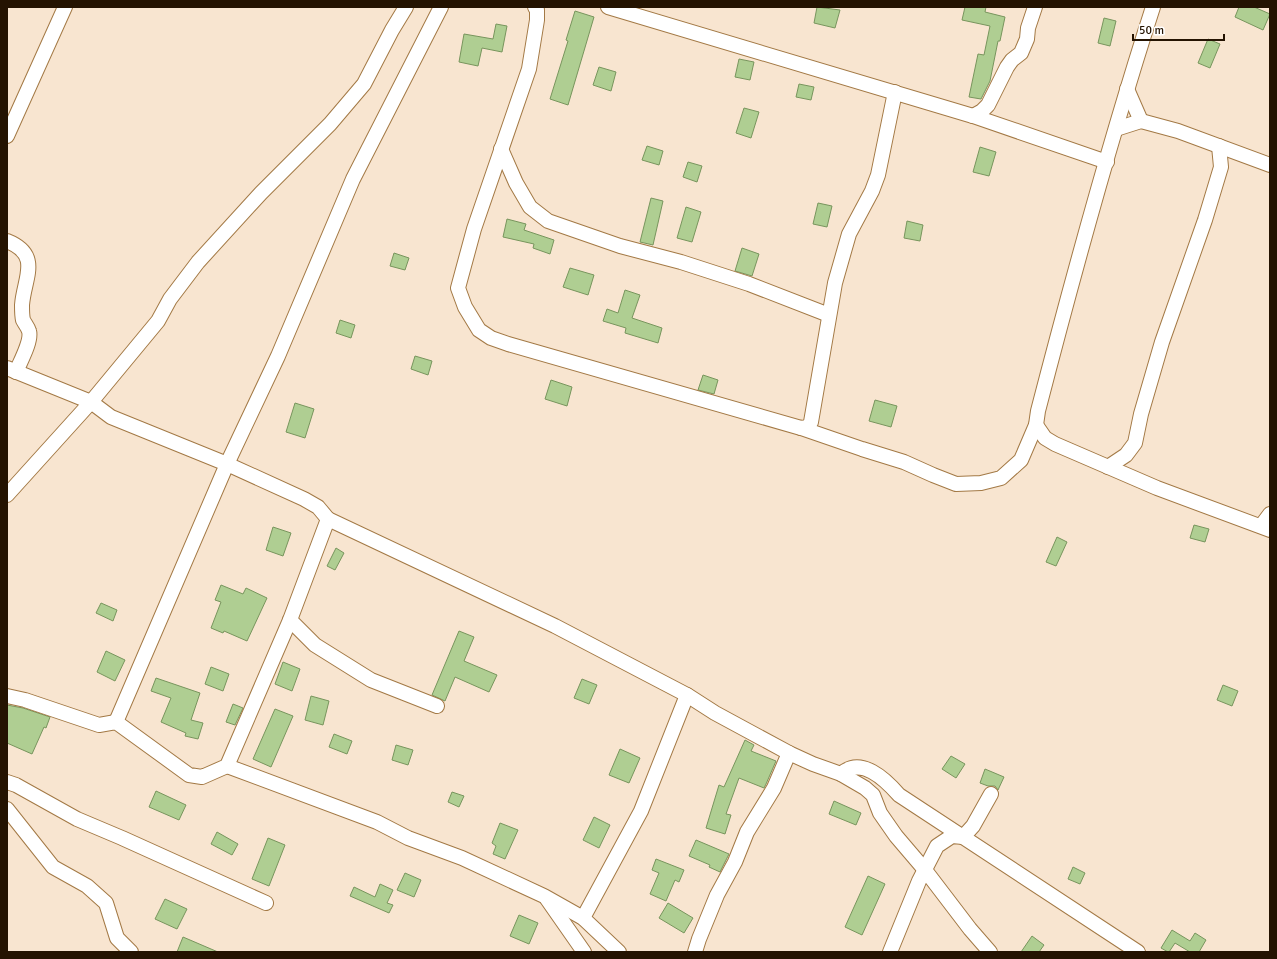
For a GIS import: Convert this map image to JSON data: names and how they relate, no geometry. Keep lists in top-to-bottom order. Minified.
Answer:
{"scale_bar":"50 m"}
